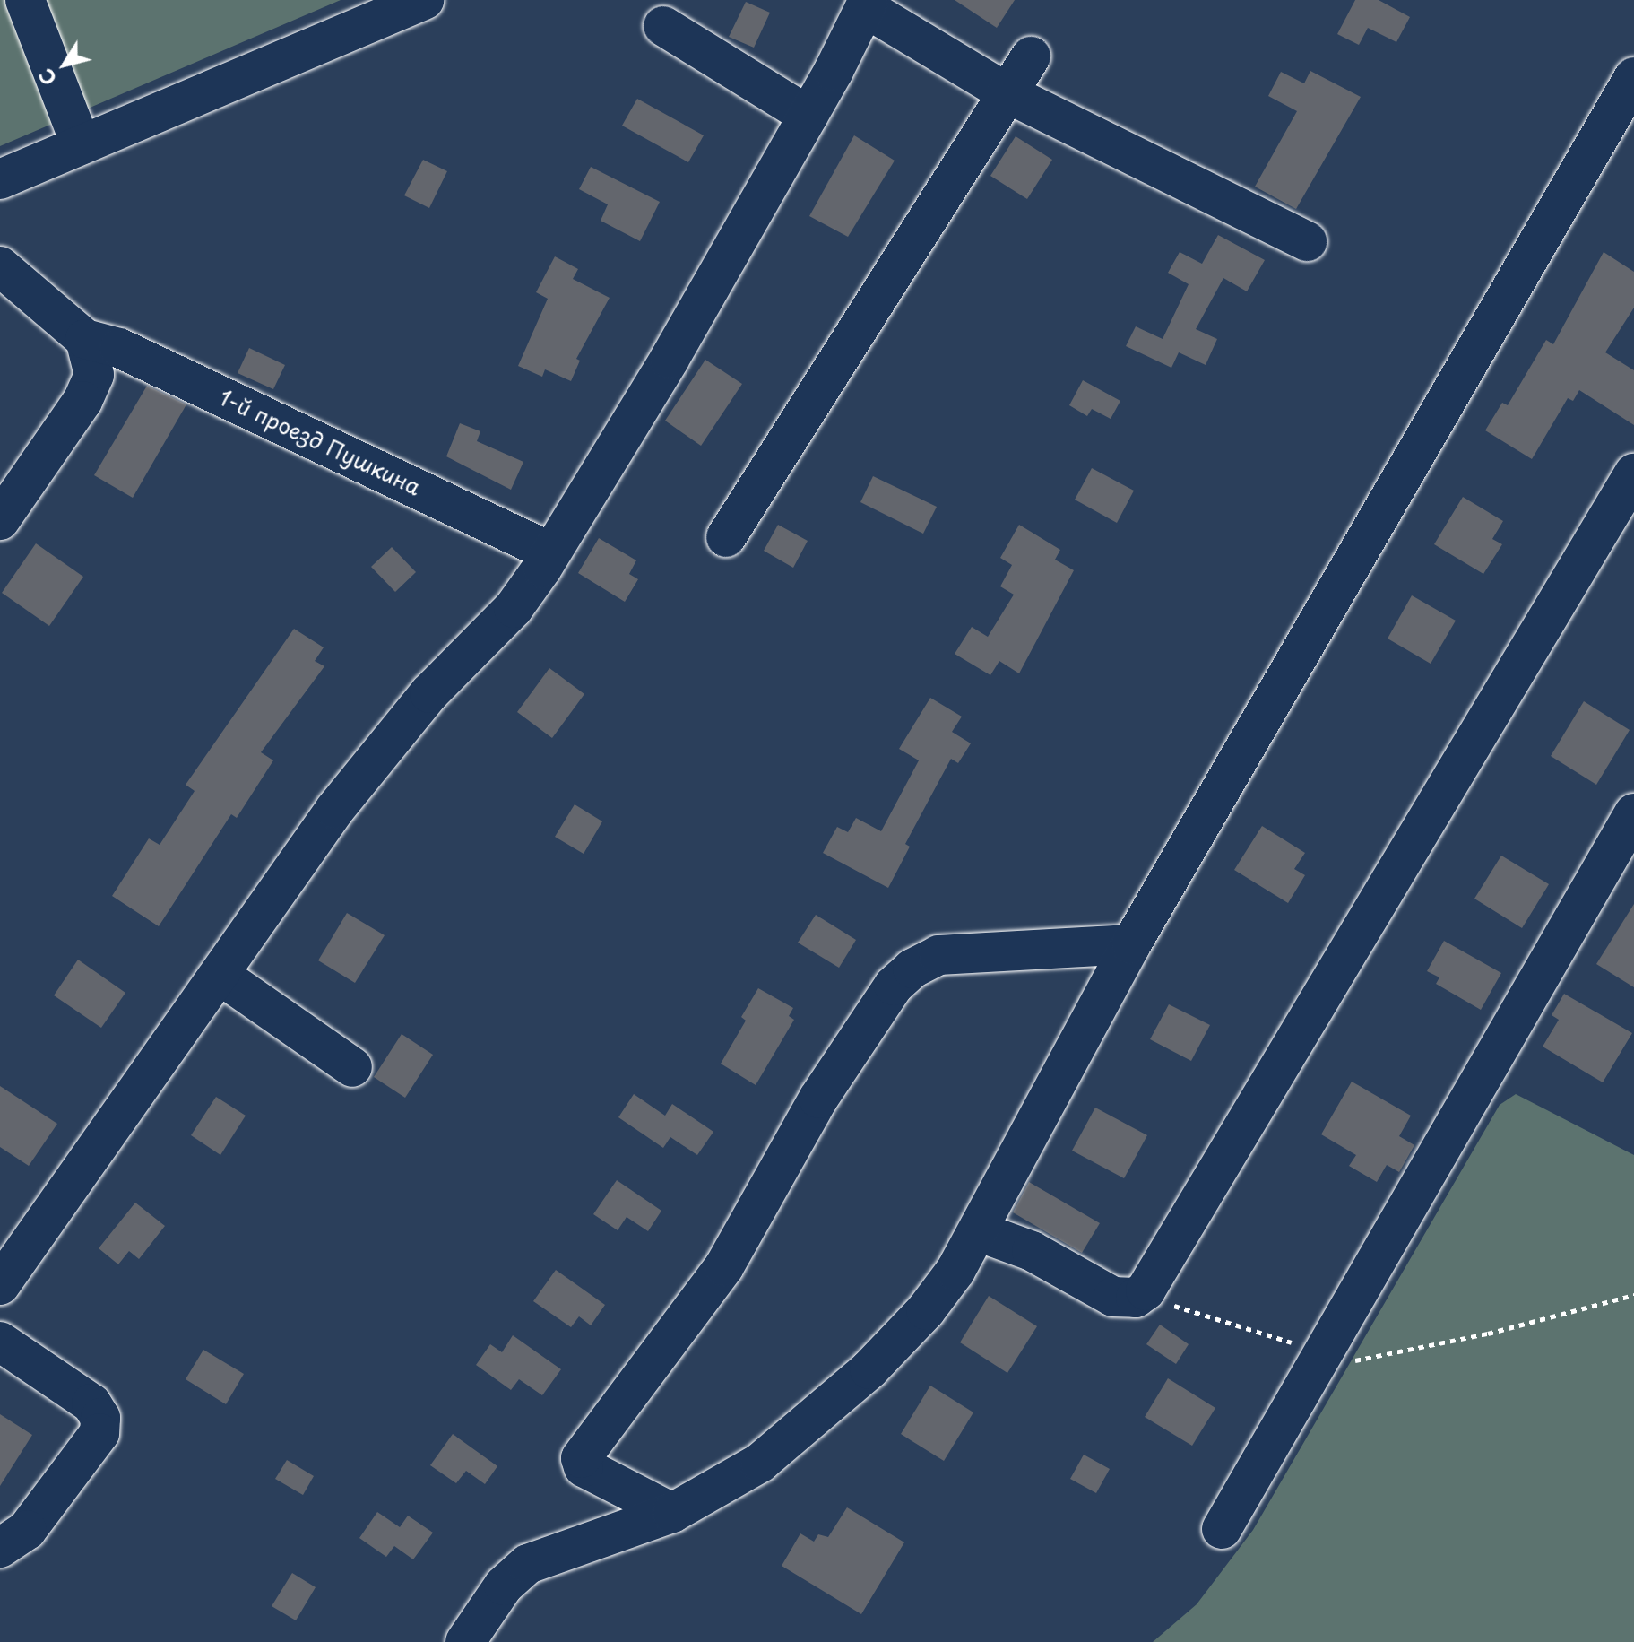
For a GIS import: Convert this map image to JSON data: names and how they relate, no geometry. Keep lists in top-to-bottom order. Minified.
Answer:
{"streets":{"street":["1-й проезд Пушкина"]},"north":"bottom left"}
